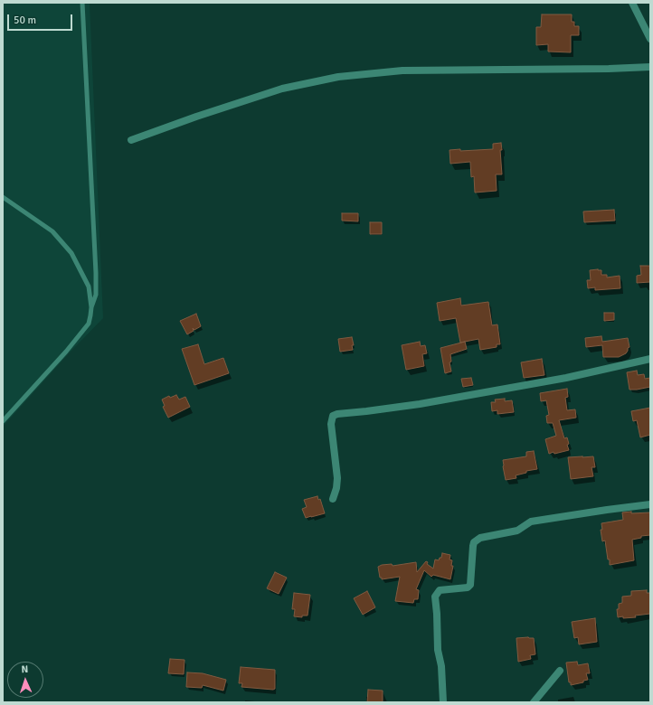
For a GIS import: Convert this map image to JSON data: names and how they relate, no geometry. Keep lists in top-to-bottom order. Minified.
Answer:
{"scale_bar":"50 m","north":"top"}
